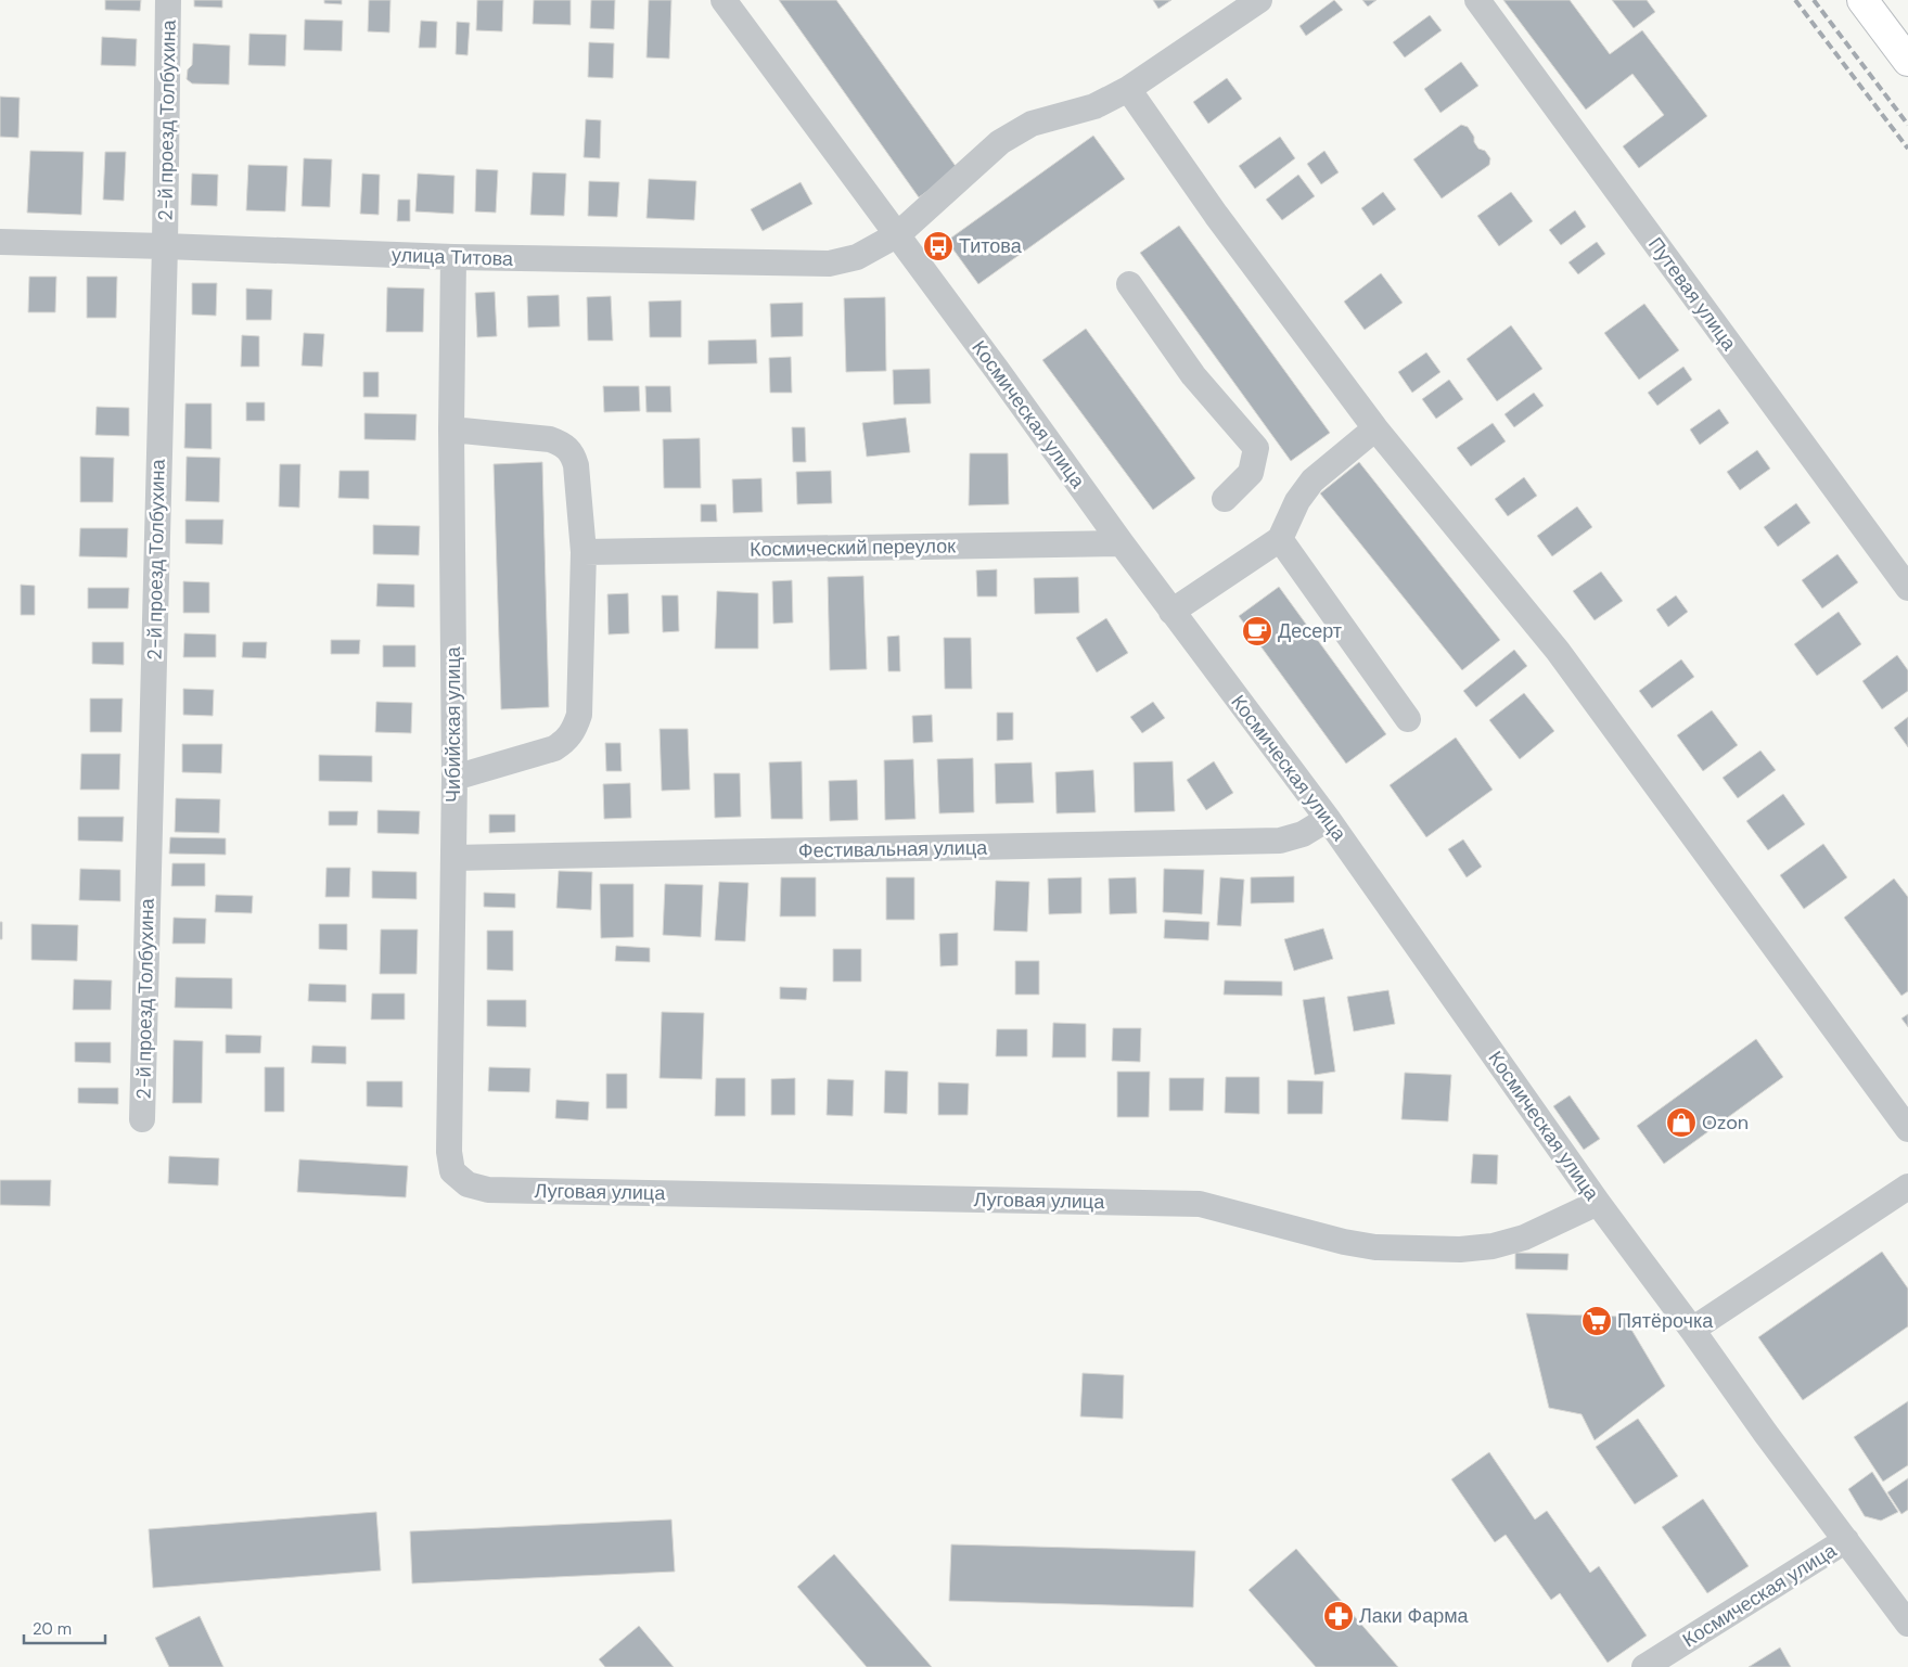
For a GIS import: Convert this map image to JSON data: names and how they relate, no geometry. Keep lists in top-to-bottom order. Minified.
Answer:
{"streets":{"street":["2-й проезд Толбухина","улица Титова","Путевая улица","Космическая улица","Космический переулок","Чибийская улица","Фестивальная улица","Луговая улица"]},"crossings":[["2-й проезд Толбухина","улица Титова"],["улица Титова","Космическая улица"],["улица Титова","Чибийская улица"],["Космическая улица","Космический переулок"],["Космическая улица","Фестивальная улица"],["Космическая улица","Луговая улица"],["Чибийская улица","Фестивальная улица"],["Чибийская улица","Луговая улица"]],"places":{"bus stop":["Титова"],"cafe":["Десерт"],"shop":["Ozon"],"supermarket":["Пятёрочка"],"pharmacy":["Лаки Фарма"]},"scale_bar":"20 m"}
